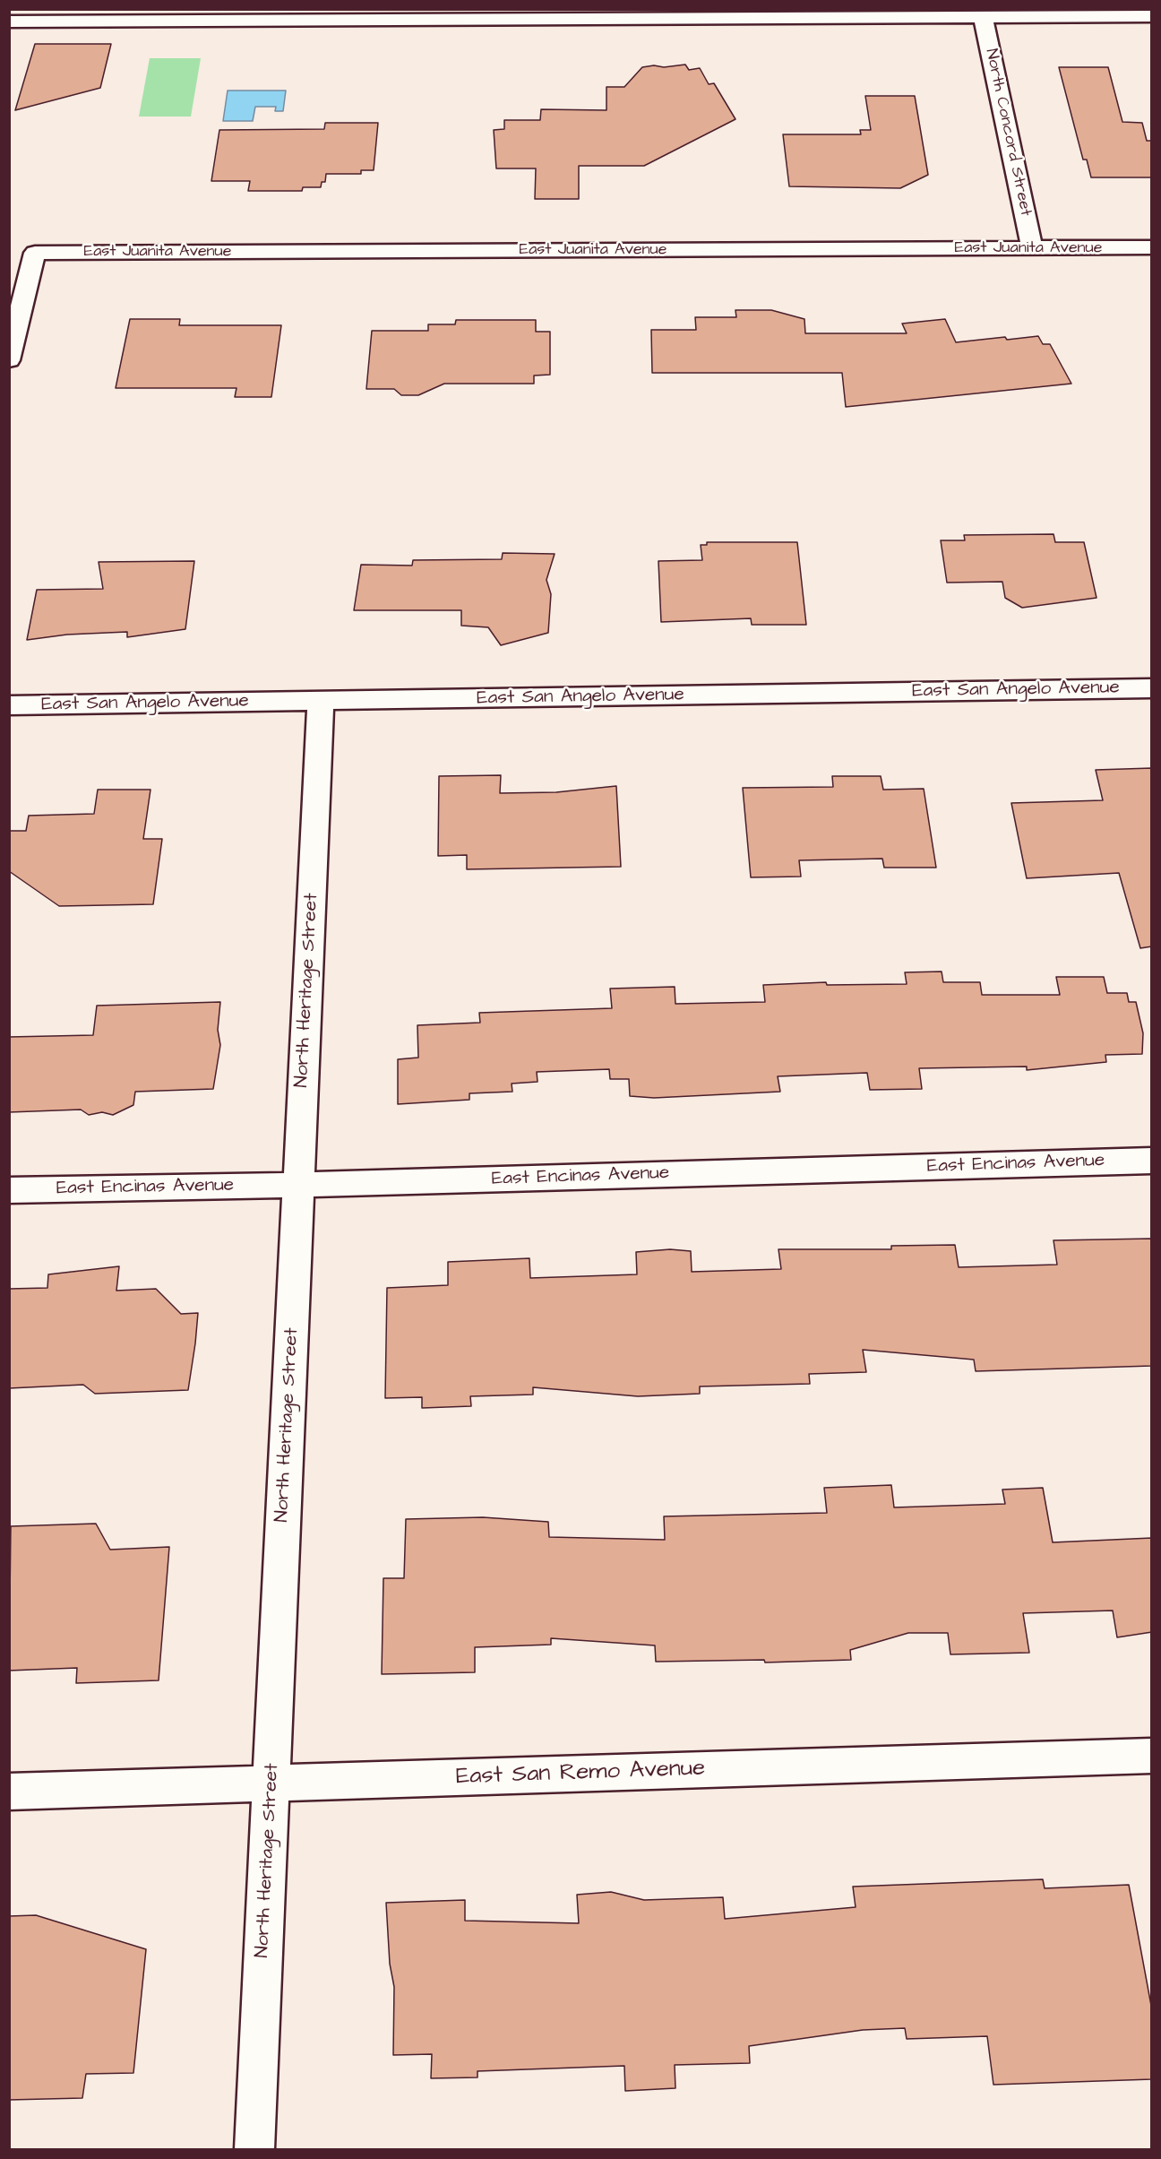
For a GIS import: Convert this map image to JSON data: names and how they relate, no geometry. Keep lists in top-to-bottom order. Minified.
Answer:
{"streets":{"street":["North Concord Street","East Juanita Avenue","East San Angelo Avenue","North Heritage Street","East Encinas Avenue","East San Remo Avenue"]},"crossings":[["North Concord Street","East Juanita Avenue"],["East San Angelo Avenue","North Heritage Street"],["North Heritage Street","East Encinas Avenue"],["North Heritage Street","East San Remo Avenue"]]}
